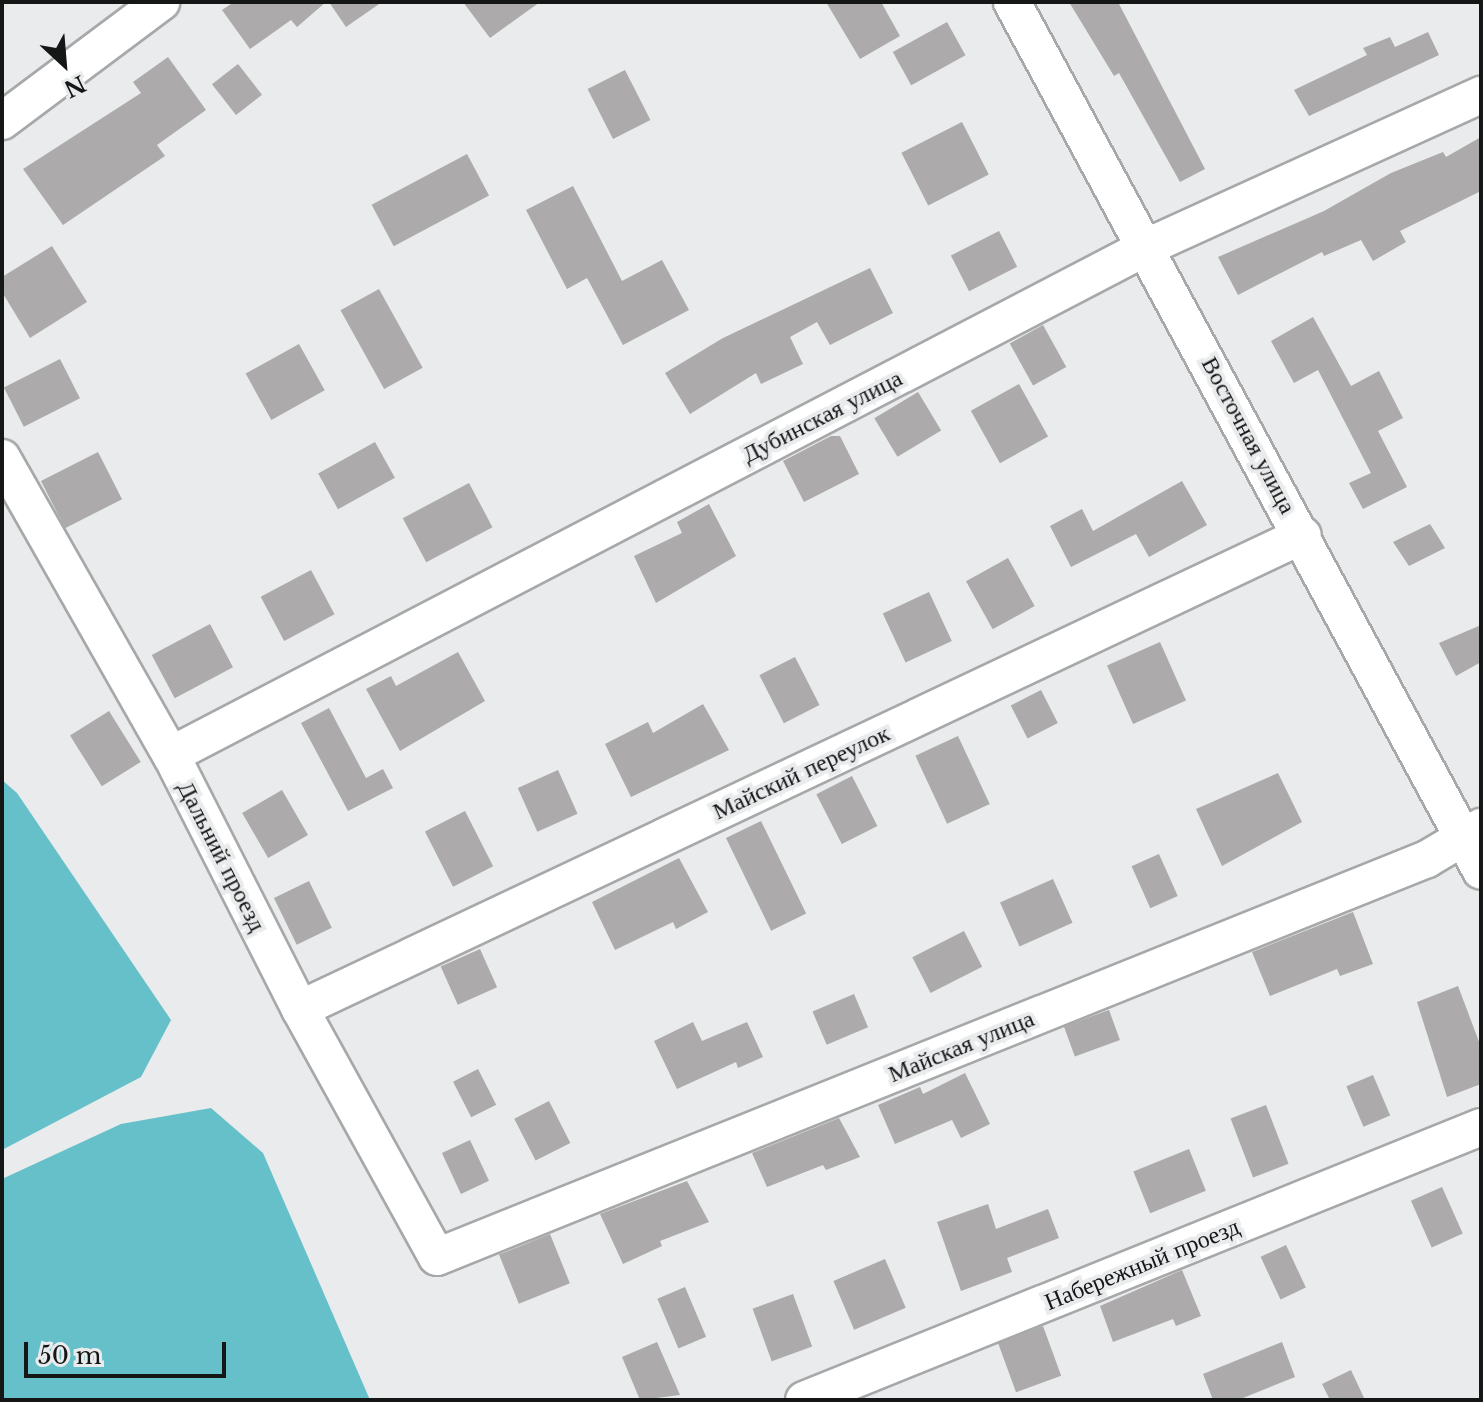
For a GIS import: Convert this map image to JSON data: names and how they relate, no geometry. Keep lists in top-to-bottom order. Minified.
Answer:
{"streets":{"street":["Дубинская улица","Восточная улица","Майский переулок","Дальний проезд","Майская улица","Набережный проезд"]},"crossings":[["Дубинская улица","Восточная улица"],["Дубинская улица","Дальний проезд"],["Восточная улица","Майский переулок"],["Восточная улица","Майская улица"],["Майский переулок","Дальний проезд"],["Дальний проезд","Майская улица"]],"scale_bar":"50 m","north":"bottom right"}
